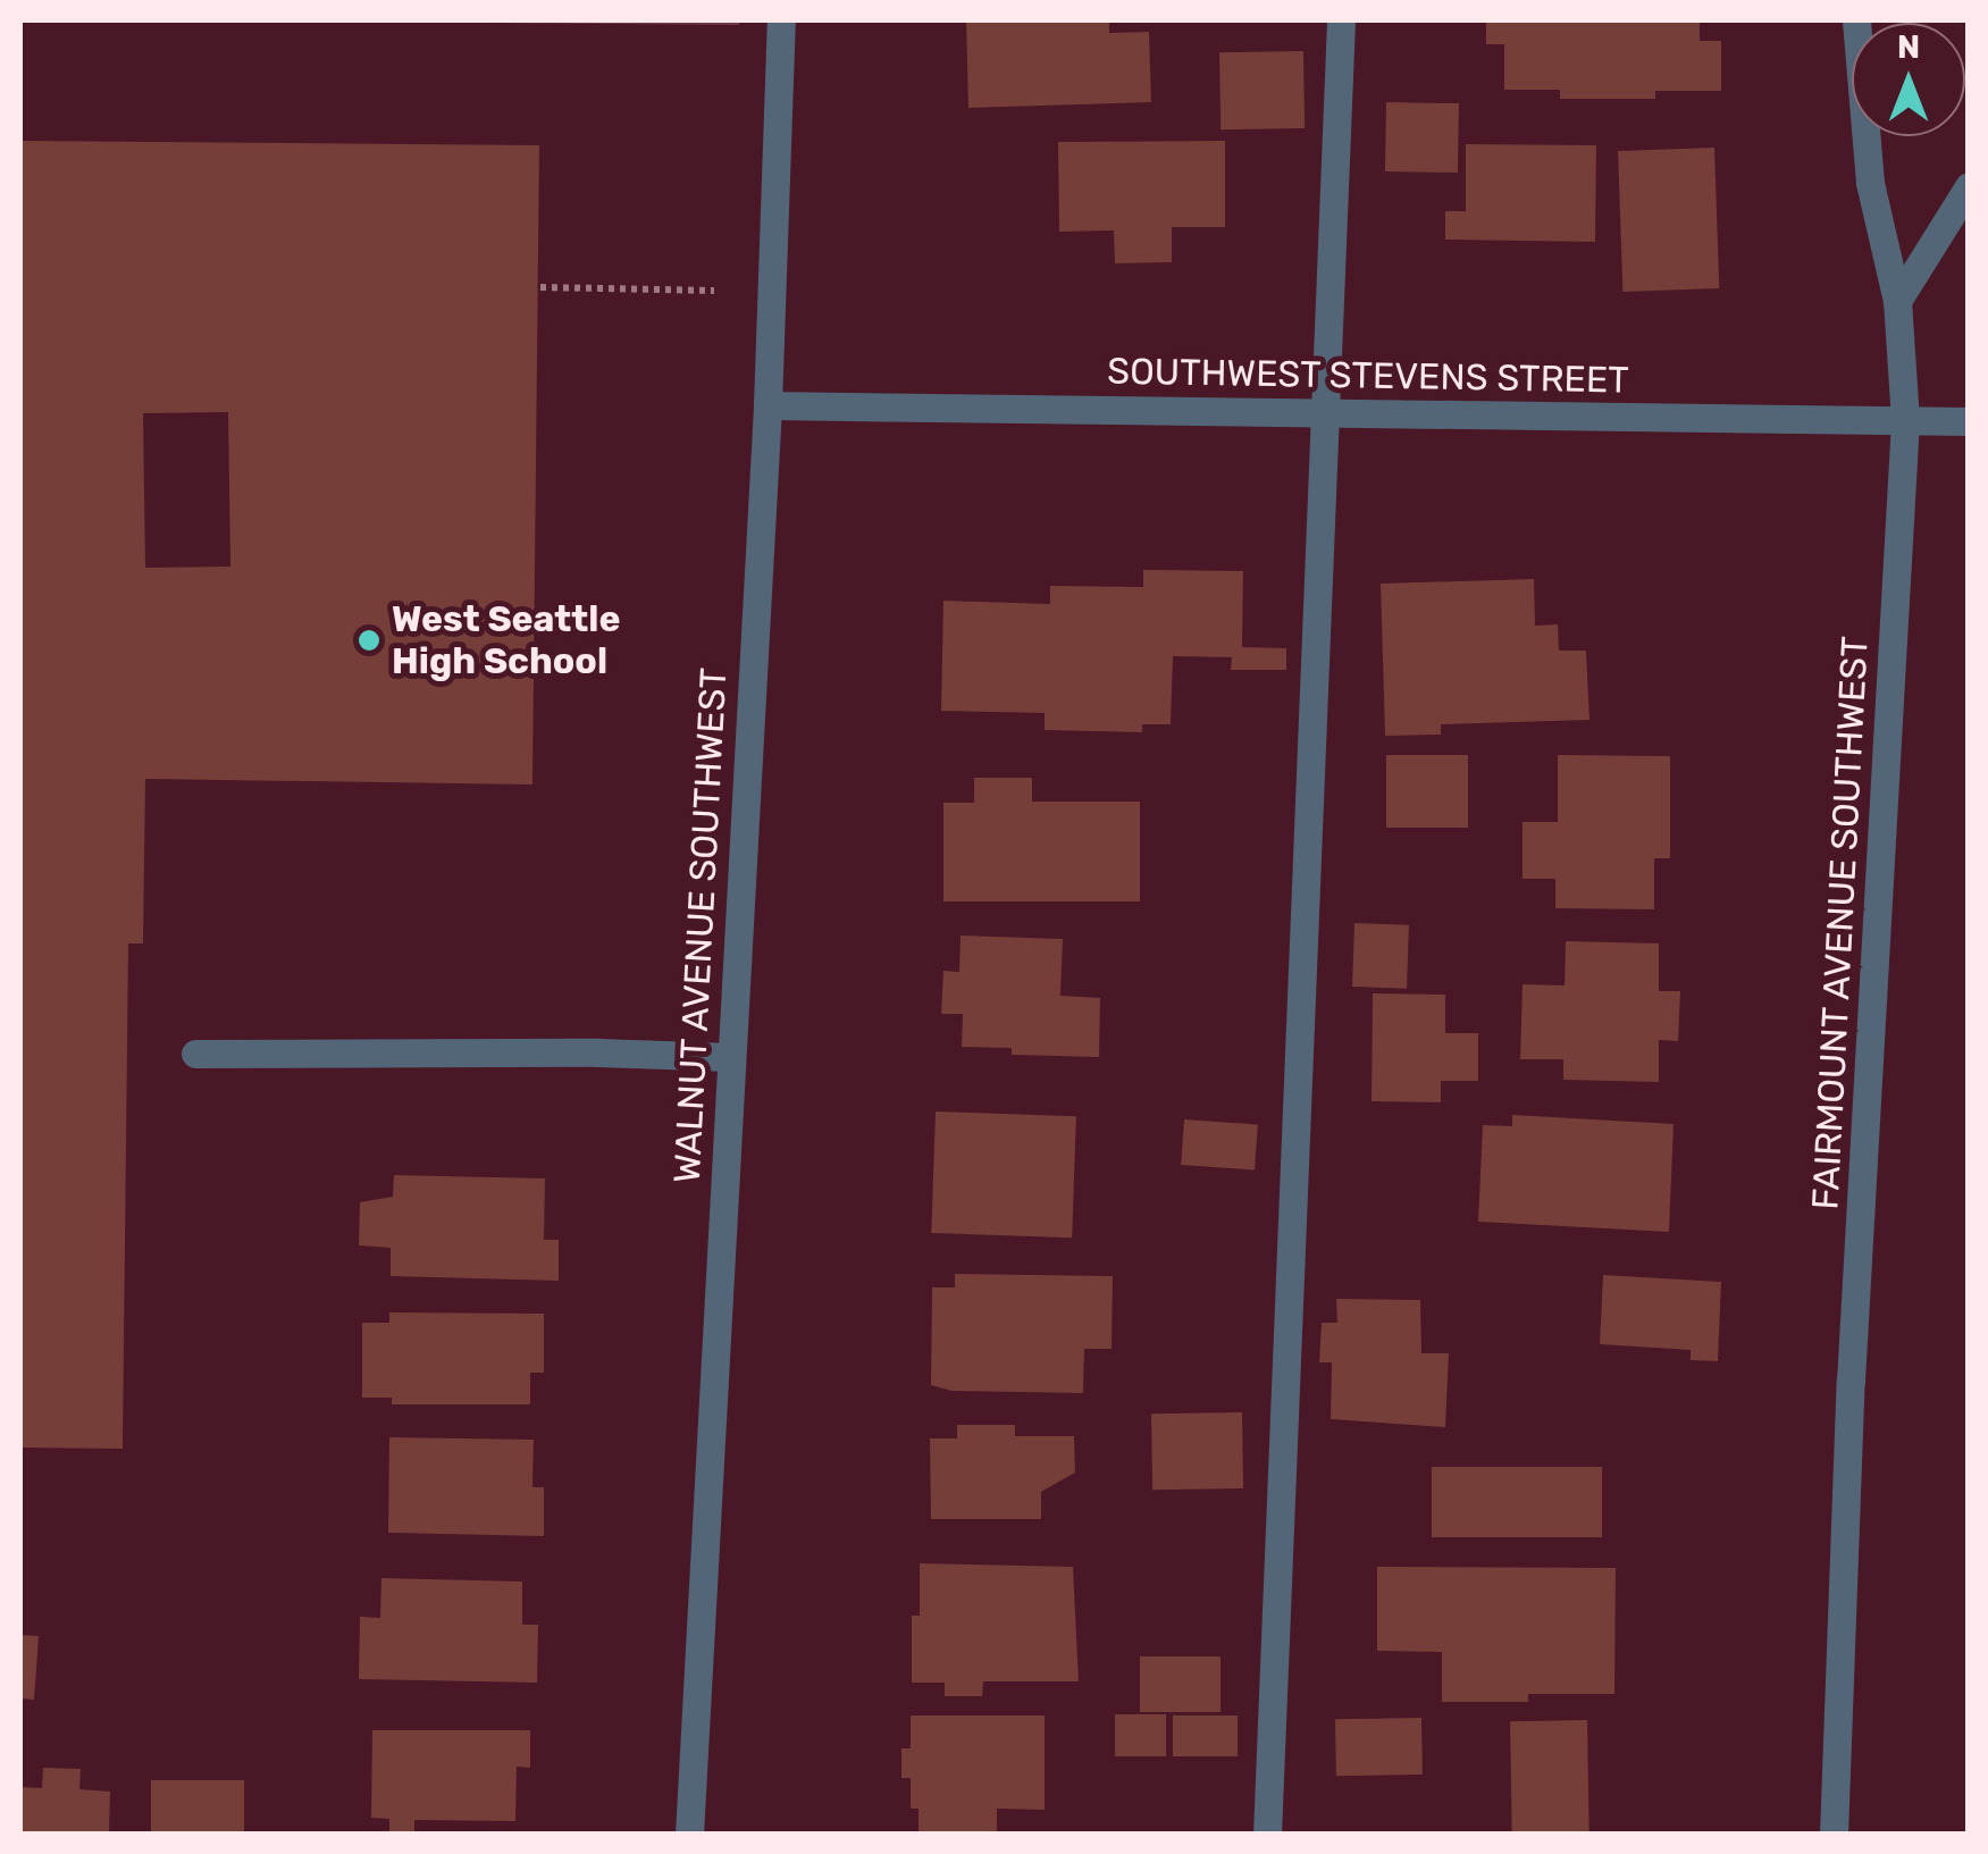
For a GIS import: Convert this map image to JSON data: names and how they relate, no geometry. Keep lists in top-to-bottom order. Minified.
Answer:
{"streets":{"street":["SOUTHWEST STEVENS STREET","FAIRMOUNT AVENUE SOUTHWEST","WALNUT AVENUE SOUTHWEST"]},"crossings":[["SOUTHWEST STEVENS STREET","FAIRMOUNT AVENUE SOUTHWEST"],["SOUTHWEST STEVENS STREET","WALNUT AVENUE SOUTHWEST"]],"places":["West Seattle High School"],"north":"top"}
